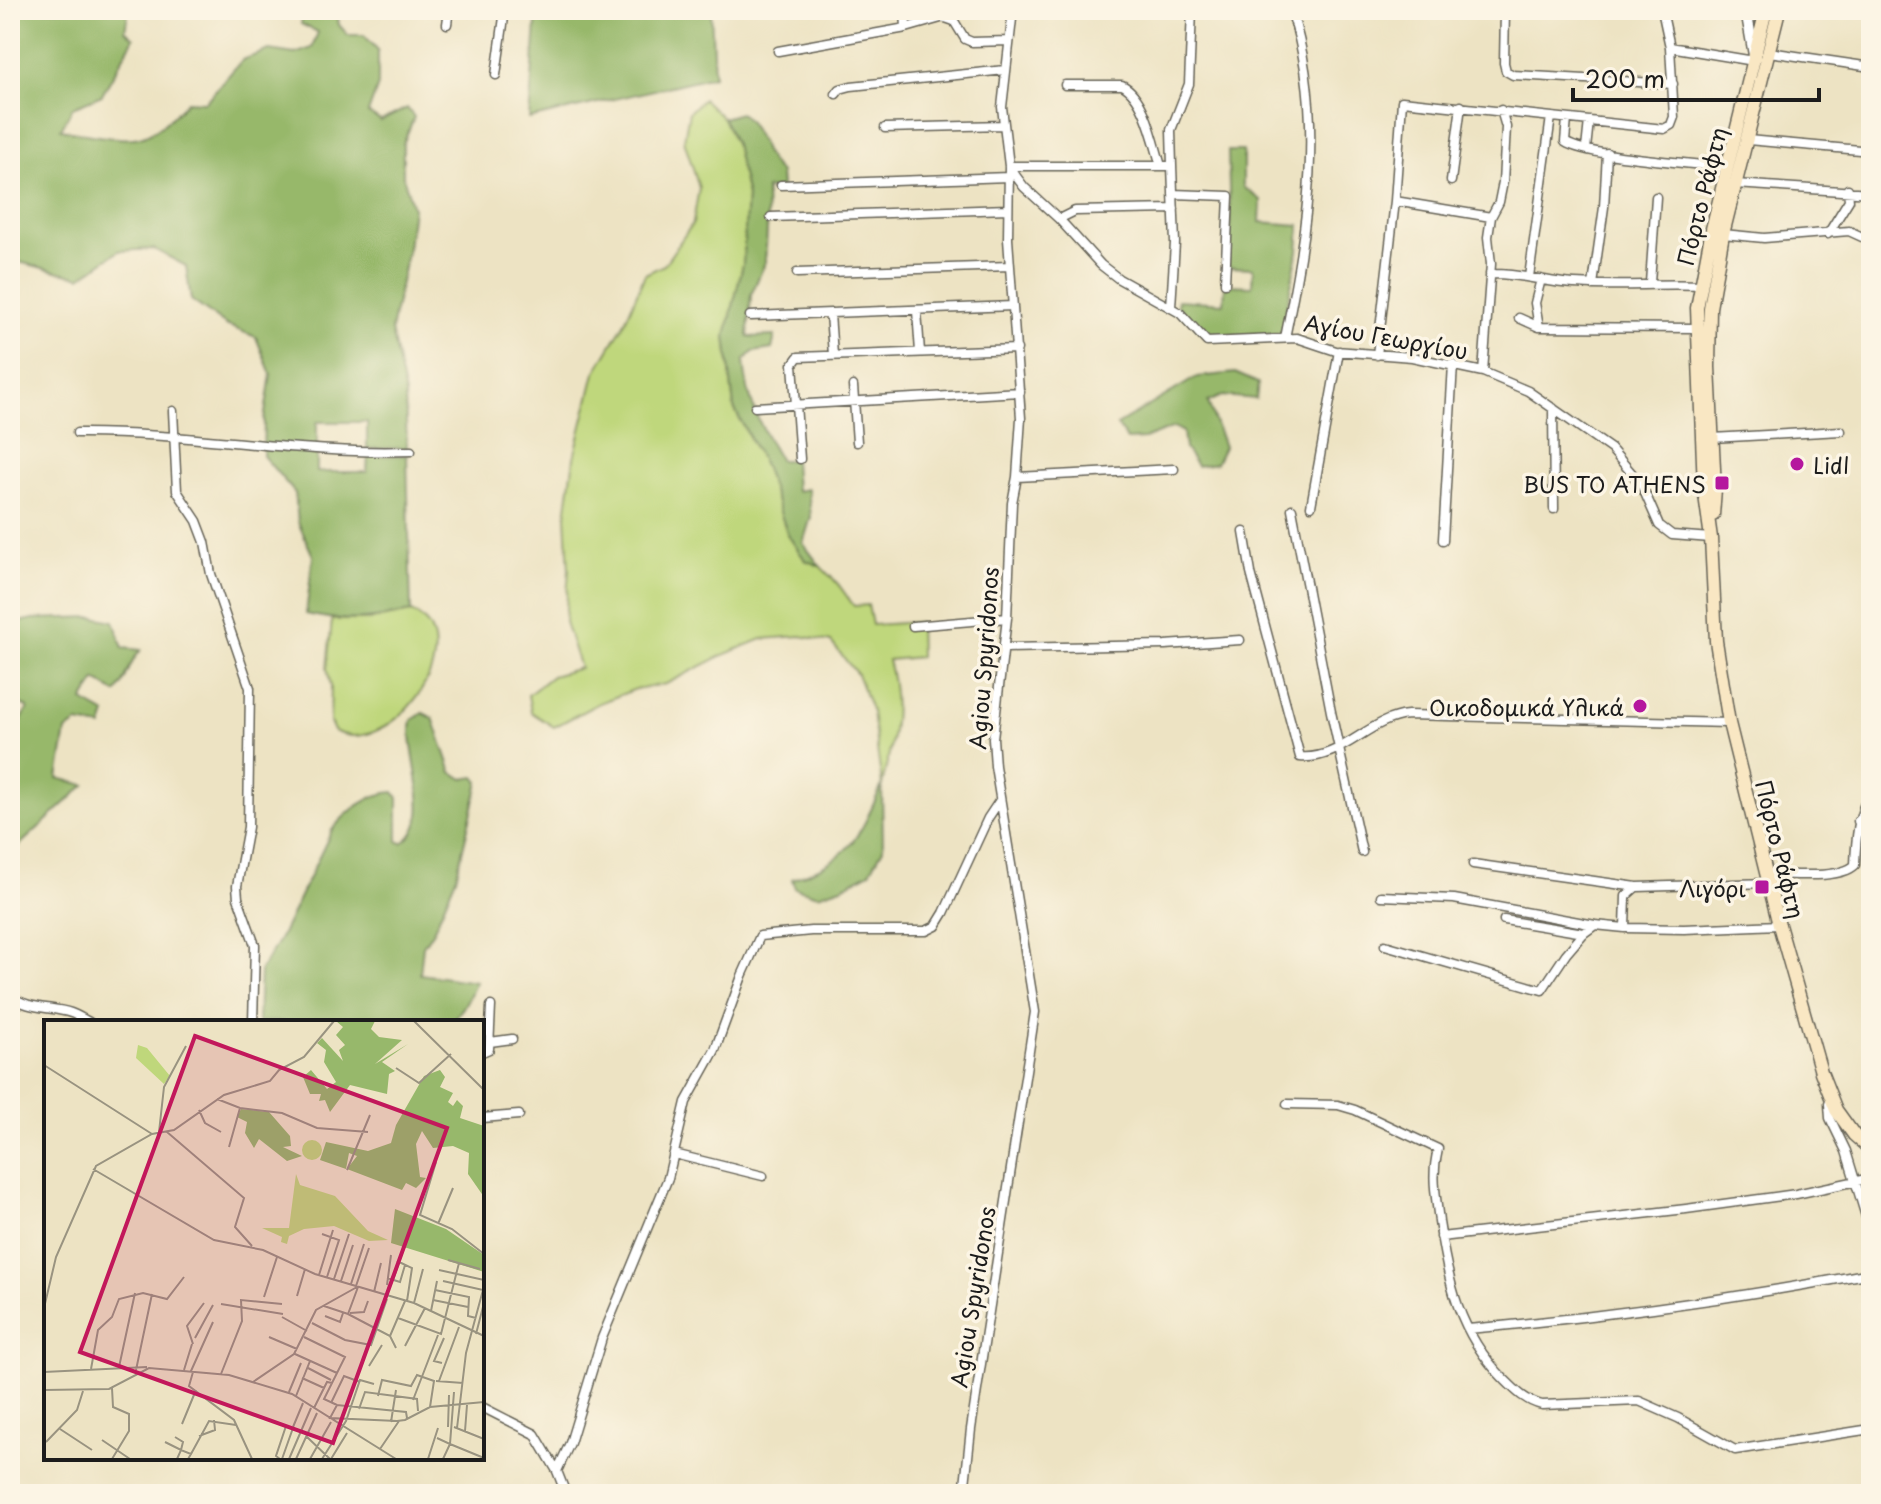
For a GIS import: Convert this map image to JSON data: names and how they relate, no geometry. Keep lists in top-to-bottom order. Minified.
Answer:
{"streets":{"main road":["Πόρτο Ράφτη"],"street":["Αγίου Γεωργίου","Agiou Spyridonos"]},"crossings":[["Πόρτο Ράφτη","Αγίου Γεωργίου"],["Αγίου Γεωργίου","Agiou Spyridonos"]],"places":{"other":["Lidl","Οικοδομικά Υλικά"],"transit":["BUS TO ATHENS","Λιγόρι"]},"scale_bar":"200 m"}
